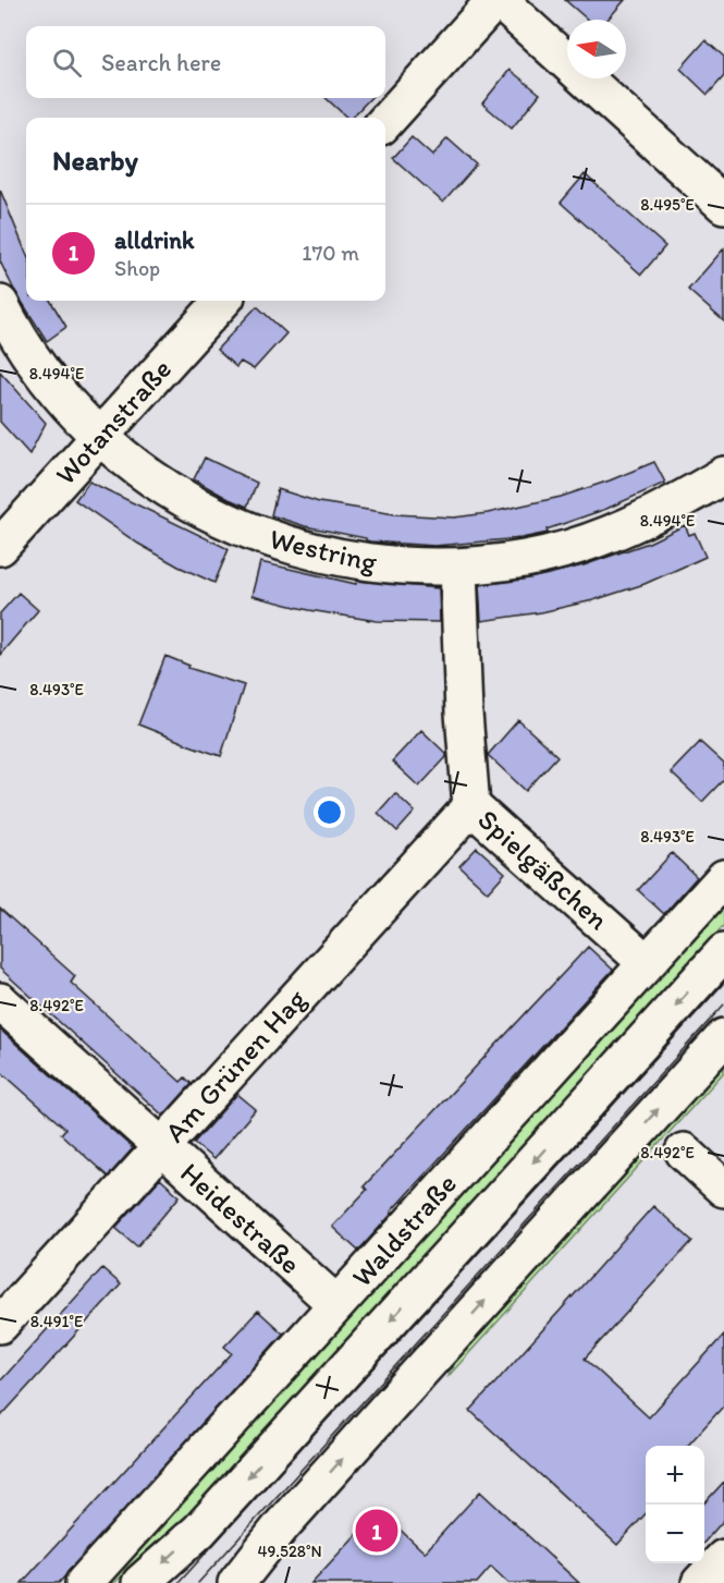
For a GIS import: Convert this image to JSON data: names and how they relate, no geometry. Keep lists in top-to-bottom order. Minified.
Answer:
{"streets":{"street":["Wotanstraße","Westring","Spielgäßchen","Am Grünen Hag","Heidestraße","Waldstraße"]},"crossings":[["Wotanstraße","Westring"],["Westring","Spielgäßchen"],["Spielgäßchen","Am Grünen Hag"],["Spielgäßchen","Waldstraße"],["Am Grünen Hag","Heidestraße"],["Heidestraße","Waldstraße"]],"north":"left","page":{"search":"Search here","heading":"Nearby","list":[{"mark":"1","name":"alldrink","note":"Shop","value":"170 m"}],"map_buttons":["+","−"],"pins":"1"},"coordinates":["8.495°E","8.494°E","8.493°E","8.492°E","8.491°E","49.528°N"]}
